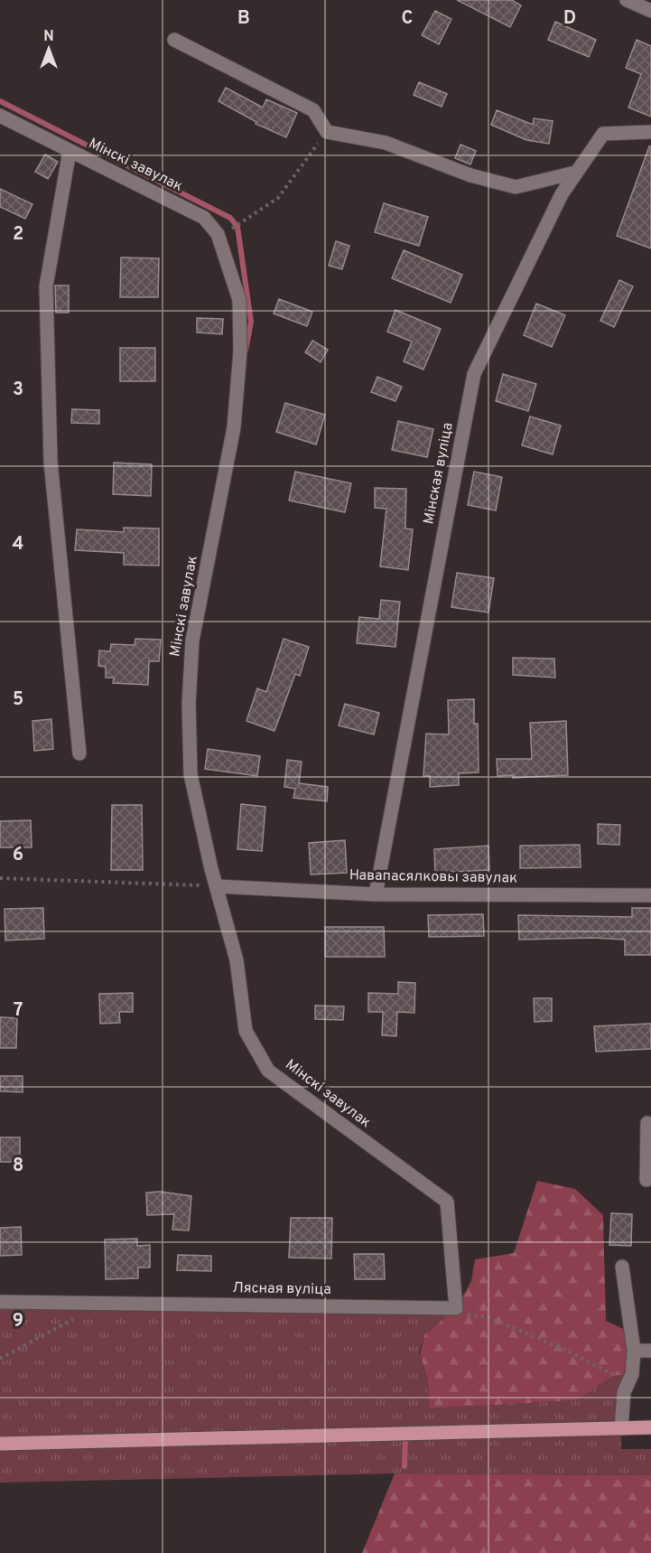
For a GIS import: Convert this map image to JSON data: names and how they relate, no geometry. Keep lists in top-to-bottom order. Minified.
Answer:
{"streets":{"street":["Мінскі завулак","Мінская вуліца","Навапасялковы завулак","Лясная вуліца"]},"crossings":[["Мінскі завулак","Навапасялковы завулак"],["Мінскі завулак","Лясная вуліца"],["Мінская вуліца","Навапасялковы завулак"]],"north":"top","grid":{"columns":["B","C","D"],"rows":["2","3","4","5","6","7","8","9"]}}
